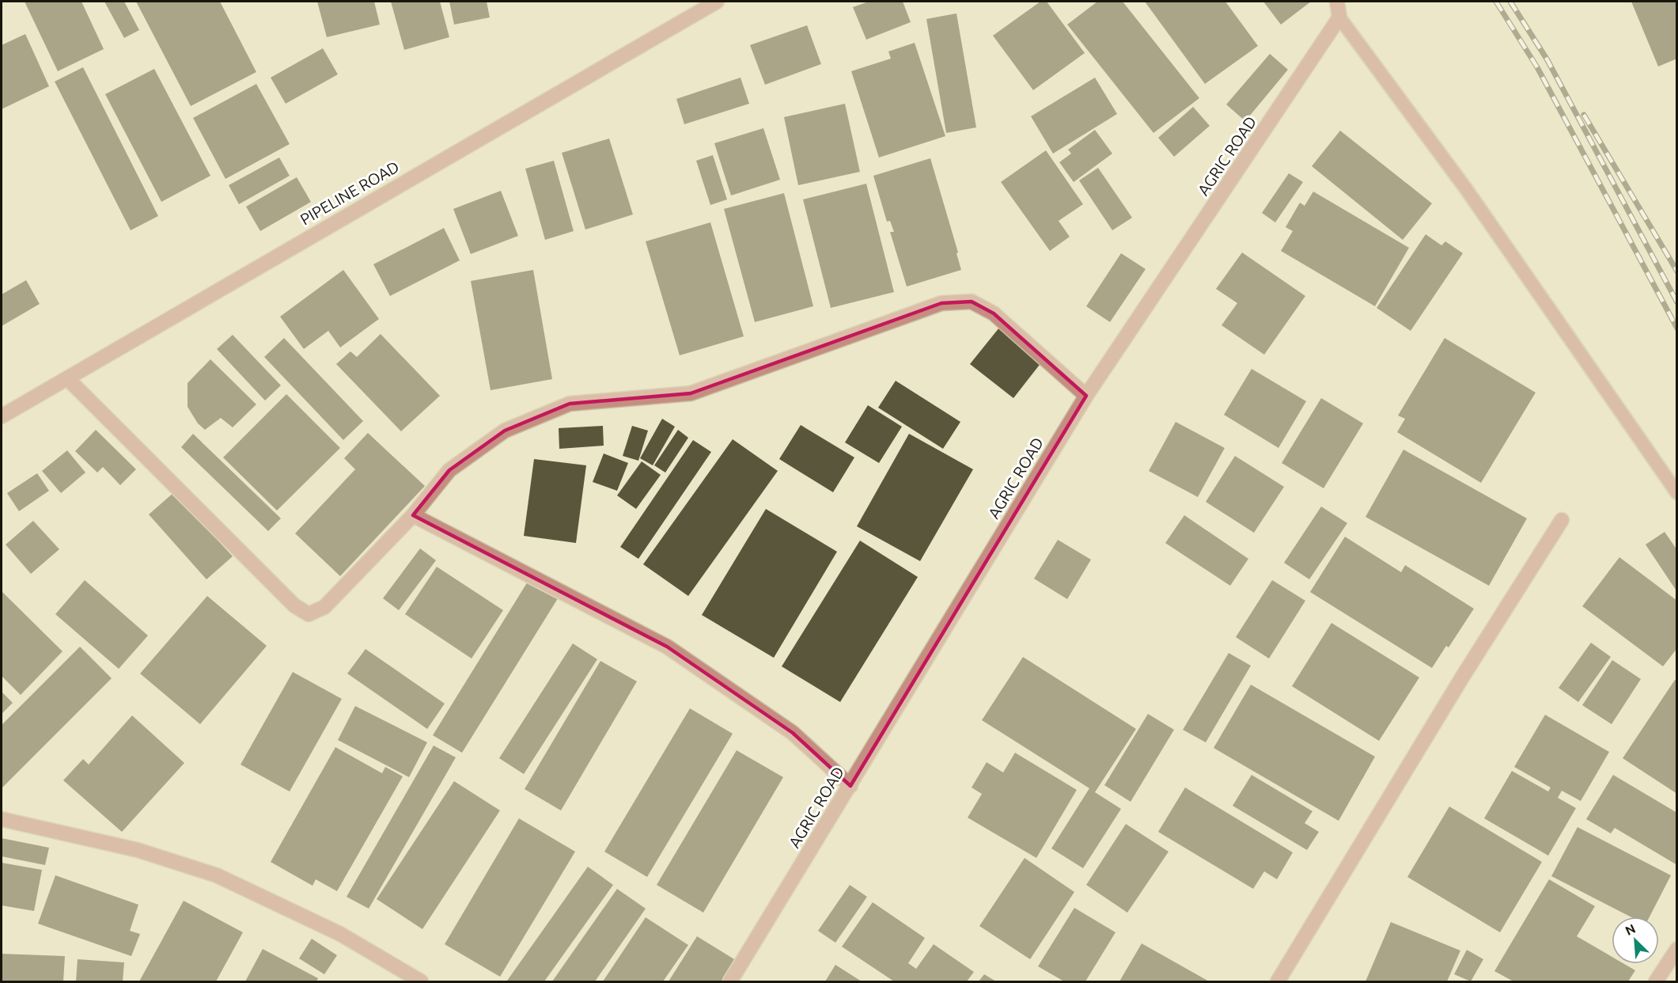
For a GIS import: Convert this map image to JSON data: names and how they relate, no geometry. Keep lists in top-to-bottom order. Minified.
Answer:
{"streets":{"street":["AGRIC ROAD","PIPELINE ROAD"]},"north":"top left"}
